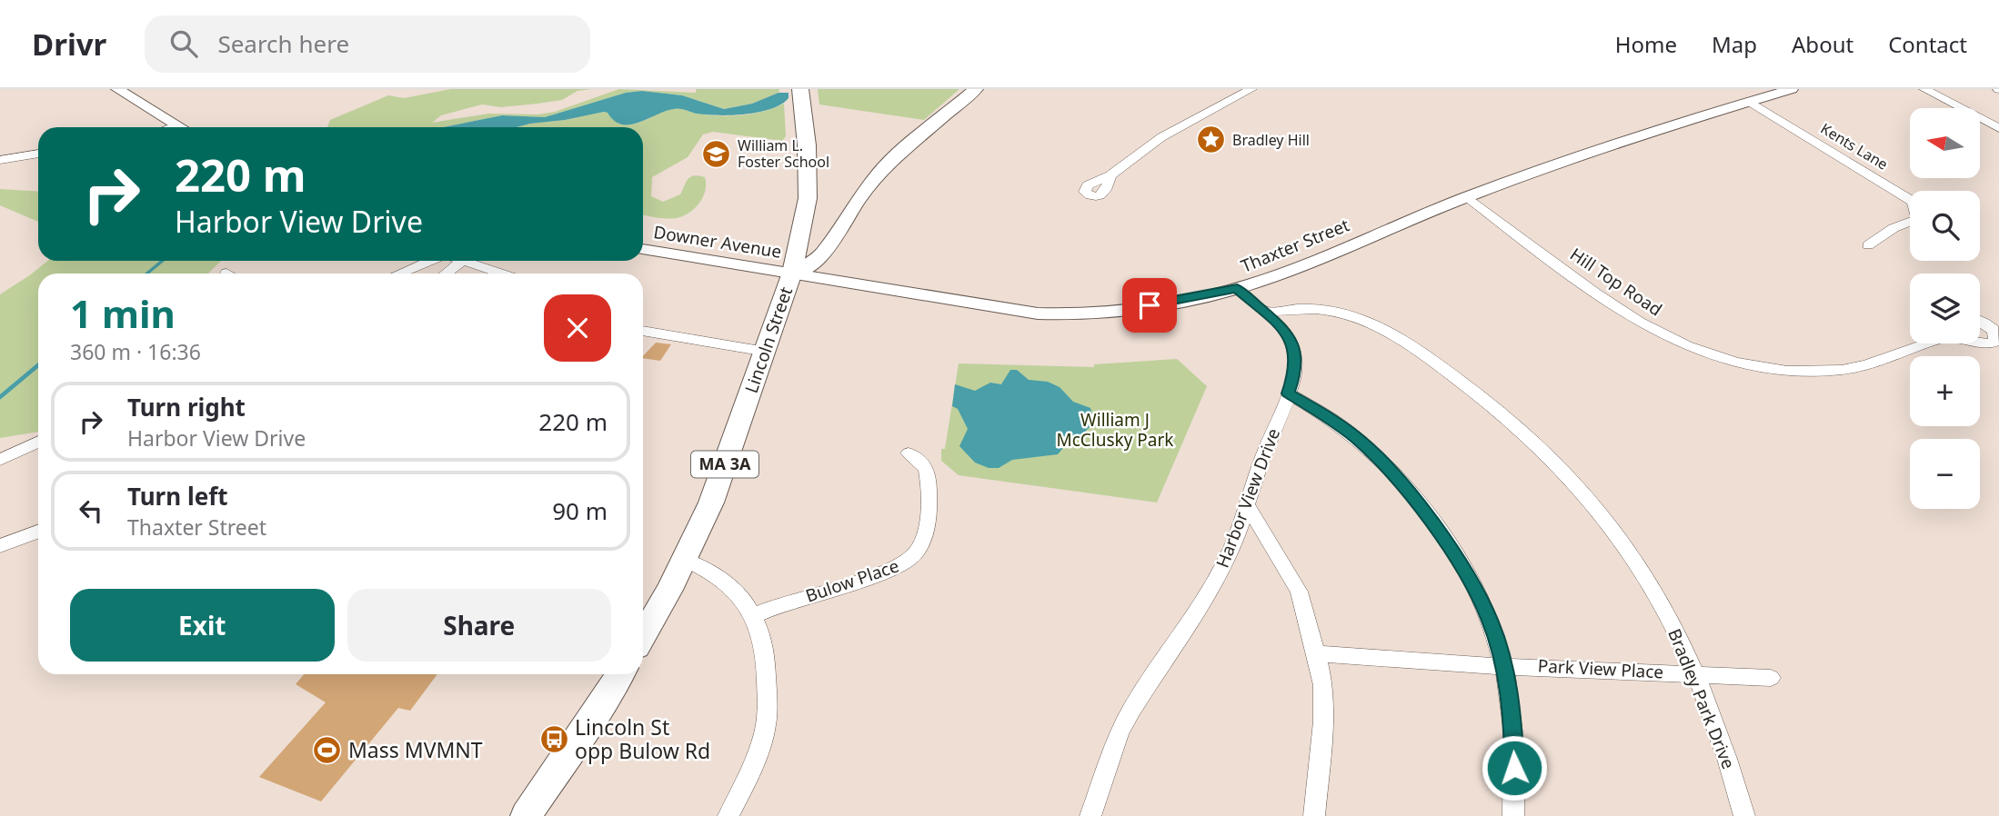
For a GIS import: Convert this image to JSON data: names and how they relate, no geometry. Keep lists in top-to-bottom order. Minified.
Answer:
{"streets":{"main road":["Lincoln Street","MA 3A"],"street":["Kents Lane","Downer Avenue","Thaxter Street","Hill Top Road","Harbor View Drive","Bulow Place","Park View Place","Bradley Park Drive"]},"crossings":[["Kents Lane","Thaxter Street"],["Downer Avenue","Thaxter Street"],["Downer Avenue","Lincoln Street"],["Downer Avenue","MA 3A"],["Thaxter Street","Hill Top Road"],["Thaxter Street","Lincoln Street"],["Thaxter Street","MA 3A"],["Thaxter Street","Harbor View Drive"],["Lincoln Street","MA 3A"],["Harbor View Drive","Bradley Park Drive"],["Park View Place","Bradley Park Drive"]],"parks":["William J McClusky Park"],"places":{"place":["Bradley Hill"],"school or university":["William L. Foster School"],"bus stop":["Lincoln St opp Bulow Rd"],"sports":["Mass MVMNT"]},"north":"left","page":{"header":"Drivr","search":"Search here","nav":["Home","Map","About","Contact"],"map_buttons":["+","−"],"turn":["220 m","Harbor View Drive"],"heading":["1 min","360 m · 16:36"],"list":[{"name":"Turn right","note":"Harbor View Drive","value":"220 m"},{"name":"Turn left","note":"Thaxter Street","value":"90 m"}],"buttons":["Exit","Share"]}}
